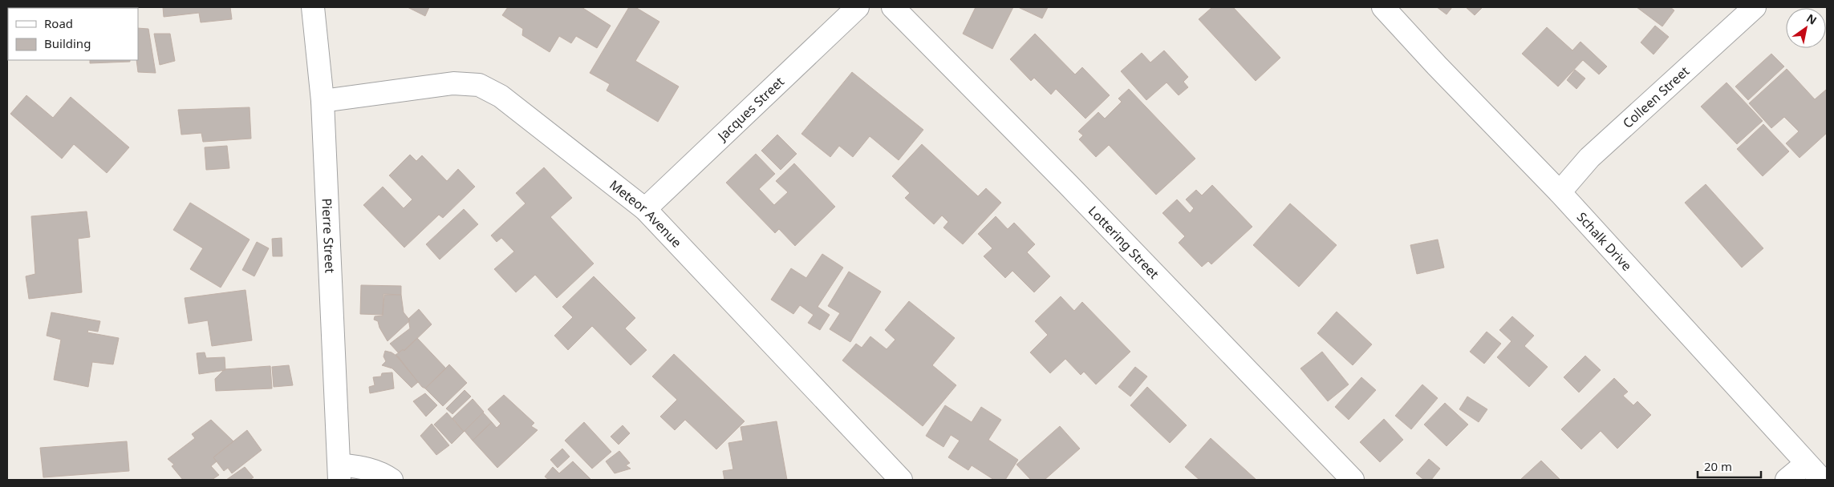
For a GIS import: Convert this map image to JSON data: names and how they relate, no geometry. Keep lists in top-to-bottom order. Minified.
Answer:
{"streets":{"street":["Colleen Street","Jacques Street","Meteor Avenue","Pierre Street","Schalk Drive","Lottering Street"]},"crossings":[["Colleen Street","Schalk Drive"],["Jacques Street","Meteor Avenue"],["Meteor Avenue","Pierre Street"]],"legend":["Road","Building"],"scale_bar":"20 m","north":"top right"}
